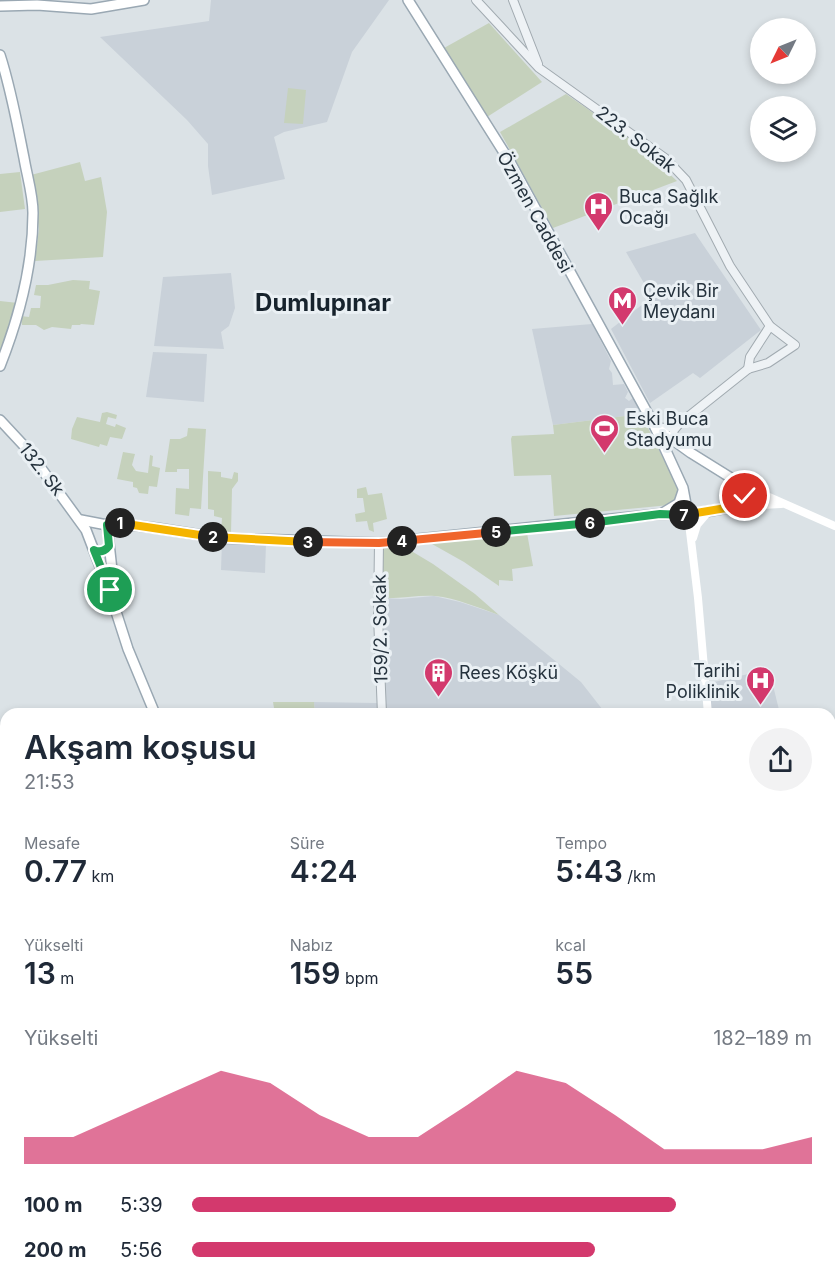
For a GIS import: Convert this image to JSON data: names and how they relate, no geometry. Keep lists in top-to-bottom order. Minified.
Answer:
{"streets":{"main road":["Özmen Caddesi","132. Sk"],"street":["223. Sokak","159/2. Sokak"]},"districts":["Dumlupınar"],"places":{"hospital":["Buca Sağlık Ocağı","Tarihi Poliklinik"],"metro station":["Çevik Bir Meydanı"],"sports":["Eski Buca Stadyumu"],"building":["Rees Köşkü"]},"north":"bottom left","page":{"pins":["7","1","6","5","2","4","3"],"heading":["Akşam koşusu","21:53"],"stats":[["Mesafe","0.77 km"],["Süre","4:24"],["Tempo","5:43 /km"],["Yükselti","13 m"],["Nabız","159 bpm"],["kcal","55"]],"chart":["Yükselti","182–189 m"],"list":[{"name":"100 m","note":"5:39"},{"name":"200 m","note":"5:56"}]}}
